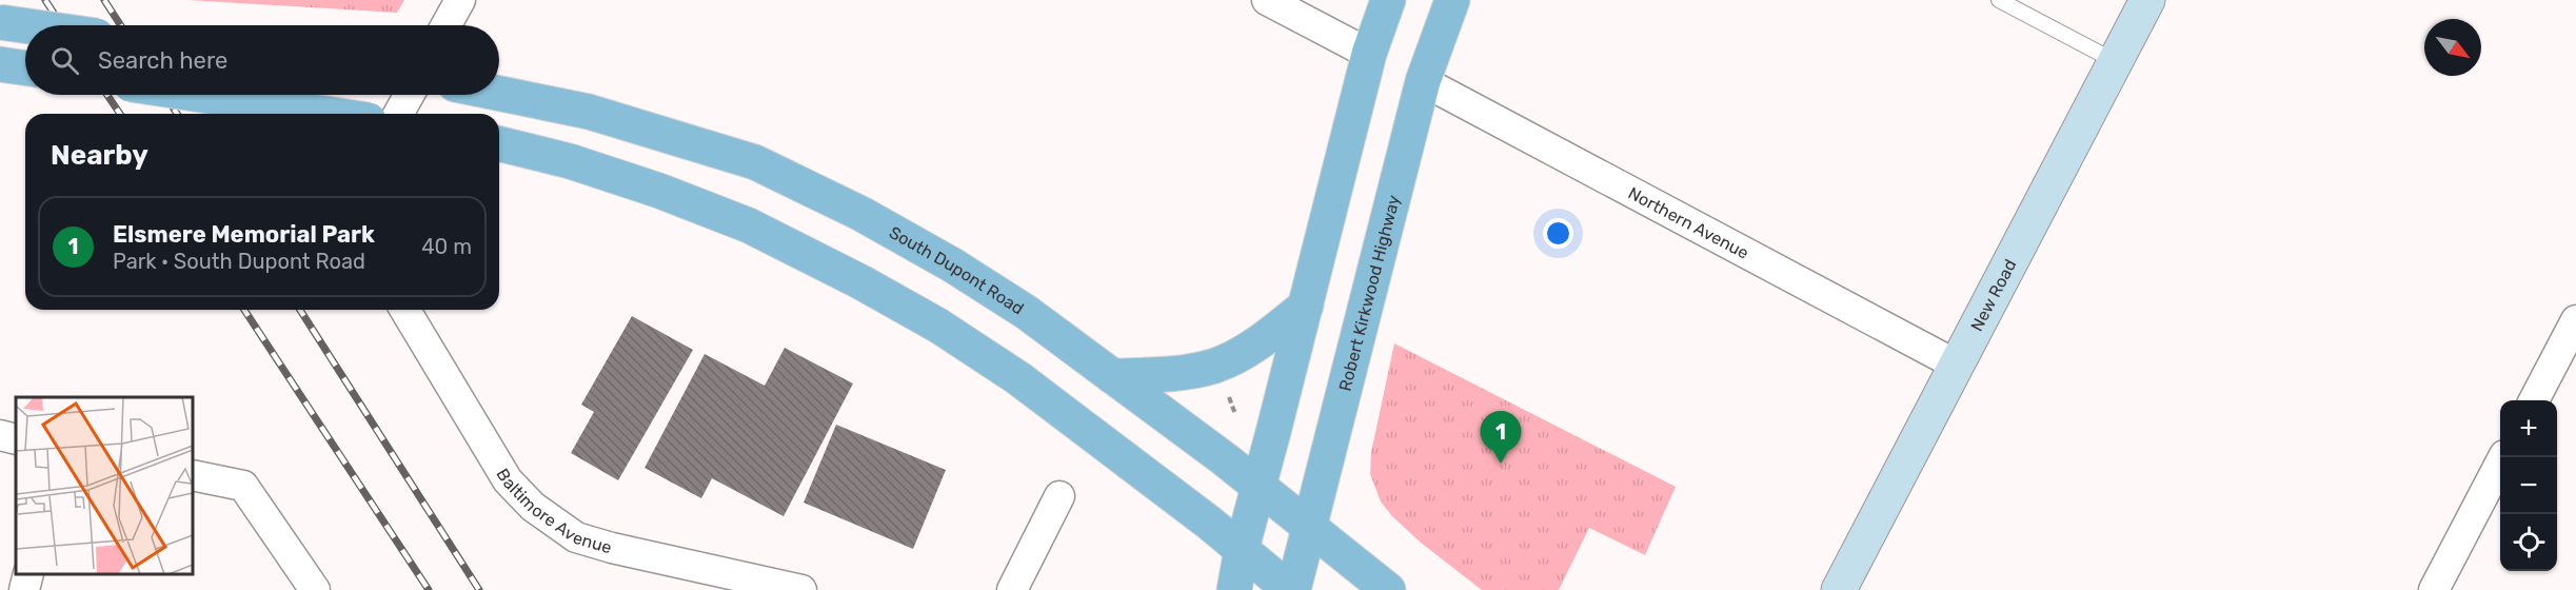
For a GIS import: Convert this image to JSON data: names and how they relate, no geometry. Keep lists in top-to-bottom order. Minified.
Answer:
{"streets":{"main road":["South Dupont Road","Robert Kirkwood Highway"],"street":["Northern Avenue","New Road","Baltimore Avenue"]},"crossings":[["Northern Avenue","Robert Kirkwood Highway"],["Northern Avenue","New Road"],["South Dupont Road","Robert Kirkwood Highway"]],"north":"bottom right","page":{"search":"Search here","heading":"Nearby","list":[{"mark":"1","name":"Elsmere Memorial Park","note":"Park · South Dupont Road","value":"40 m"}],"map_buttons":["+","−"],"pins":"1"}}
